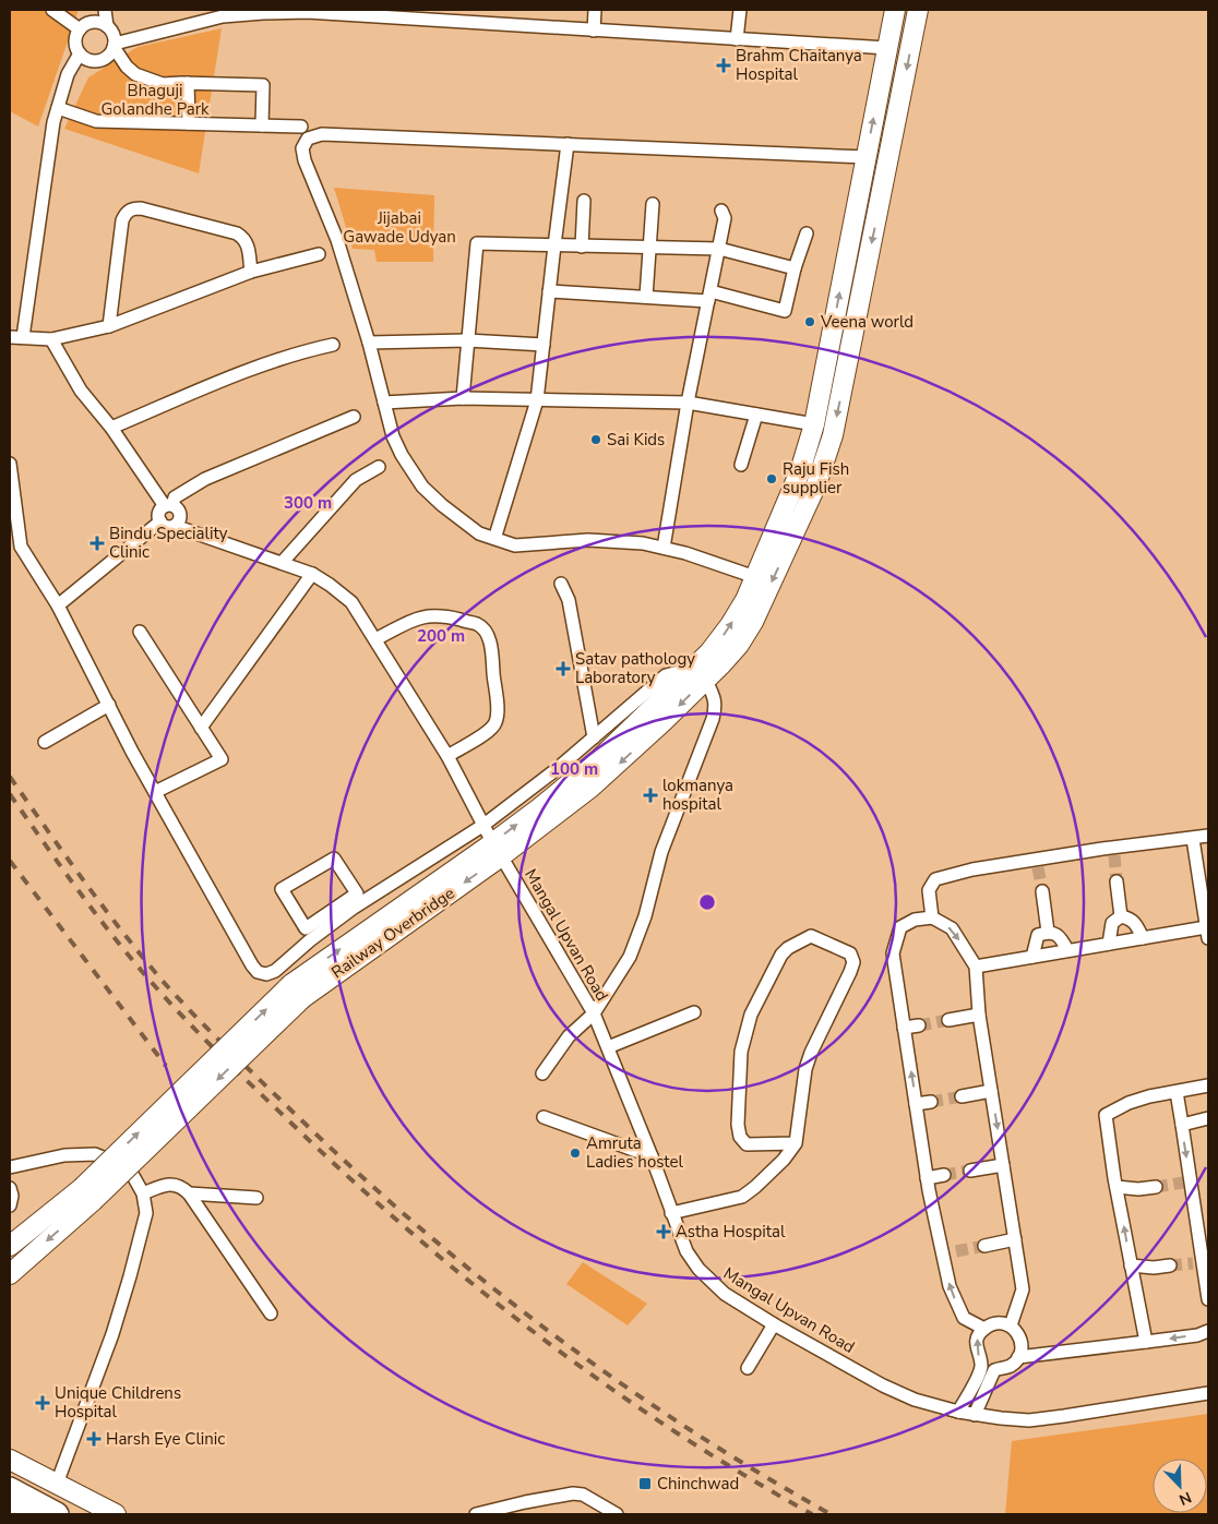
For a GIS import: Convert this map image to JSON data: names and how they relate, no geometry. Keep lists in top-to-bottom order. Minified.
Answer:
{"streets":{"main road":["Railway Overbridge"],"street":["Mangal Upvan Road"]},"parks":["Bhaguji Golandhe Park","Jijabai Gawade Udyan"],"places":{"health":["Brahm Chaitanya Hospital","Bindu Speciality Clinic","Satav pathology Laboratory","lokmanya hospital","Astha Hospital","Unique Childrens Hospital","Harsh Eye Clinic"],"other":["Veena world","Sai Kids","Raju Fish supplier","Amruta Ladies hostel"],"transit":["Chinchwad"]},"north":"bottom right","rings":["300 m","200 m","100 m"]}
